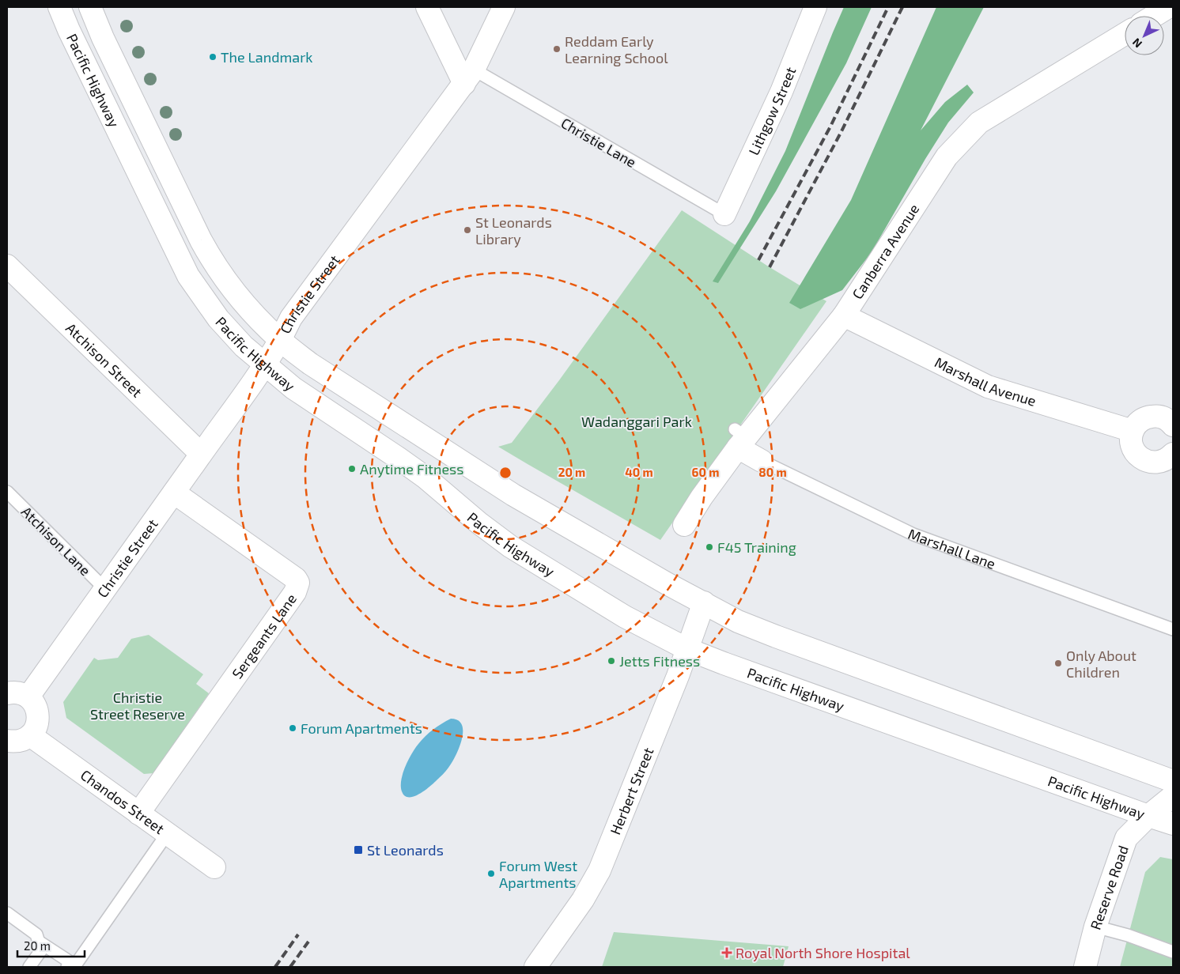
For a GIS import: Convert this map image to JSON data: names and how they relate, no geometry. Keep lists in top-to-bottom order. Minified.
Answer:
{"streets":{"street":["Pacific Highway","Lithgow Street","Canberra Avenue","Christie Street","Atchison Street","Marshall Avenue","Marshall Lane","Sergeants Lane","Herbert Street","Chandos Street","Reserve Road"],"lane":["Christie Lane","Atchison Lane"]},"crossings":[["Pacific Highway","Christie Street"],["Pacific Highway","Herbert Street"],["Pacific Highway","Reserve Road"],["Lithgow Street","Christie Lane"],["Christie Lane","Christie Street"],["Canberra Avenue","Marshall Avenue"],["Canberra Avenue","Marshall Lane"],["Christie Street","Atchison Street"],["Christie Street","Atchison Lane"],["Christie Street","Sergeants Lane"],["Sergeants Lane","Chandos Street"]],"parks":["Wadanggari Park","Christie Street Reserve"],"places":{"other":["Reddam Early Learning School","The Landmark","St Leonards Library","Anytime Fitness","F45 Training","Jetts Fitness","Only About Children","Forum Apartments","Forum West Apartments"],"transit":["St Leonards"],"health":["Royal North Shore Hospital"]},"scale_bar":"20 m","north":"bottom left","rings":["20 m","40 m","60 m","80 m"]}
